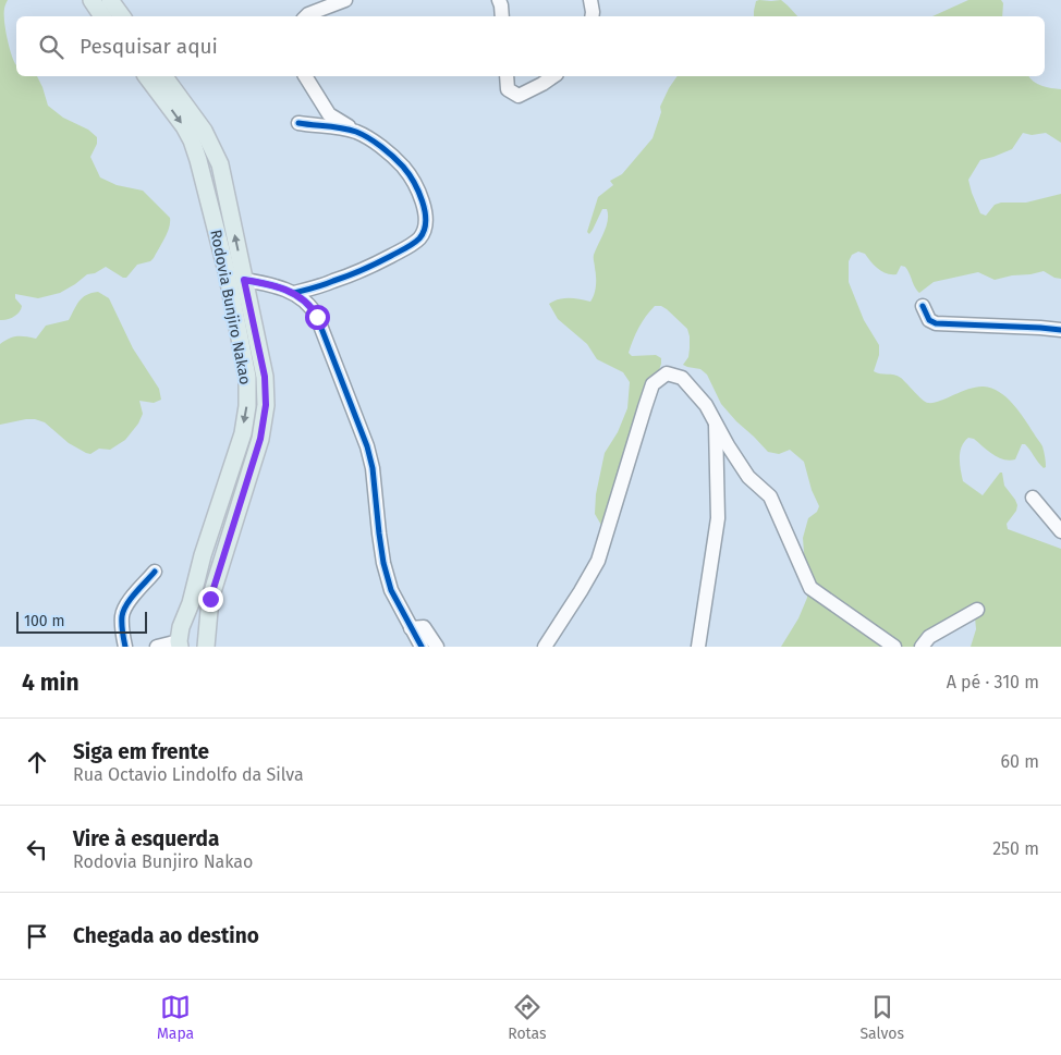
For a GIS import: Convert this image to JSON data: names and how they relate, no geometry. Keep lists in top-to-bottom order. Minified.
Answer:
{"streets":{"main road":["Rodovia Bunjiro Nakao"]},"scale_bar":"100 m","page":{"search":"Pesquisar aqui","scale":"100 m","heading":["4 min","A pé · 310 m"],"list":[["Siga em frente","Rua Octavio Lindolfo da Silva","60 m"],["Vire à esquerda","Rodovia Bunjiro Nakao","250 m"],"Chegada ao destino"],"nav":["Mapa","Rotas","Salvos"]}}
